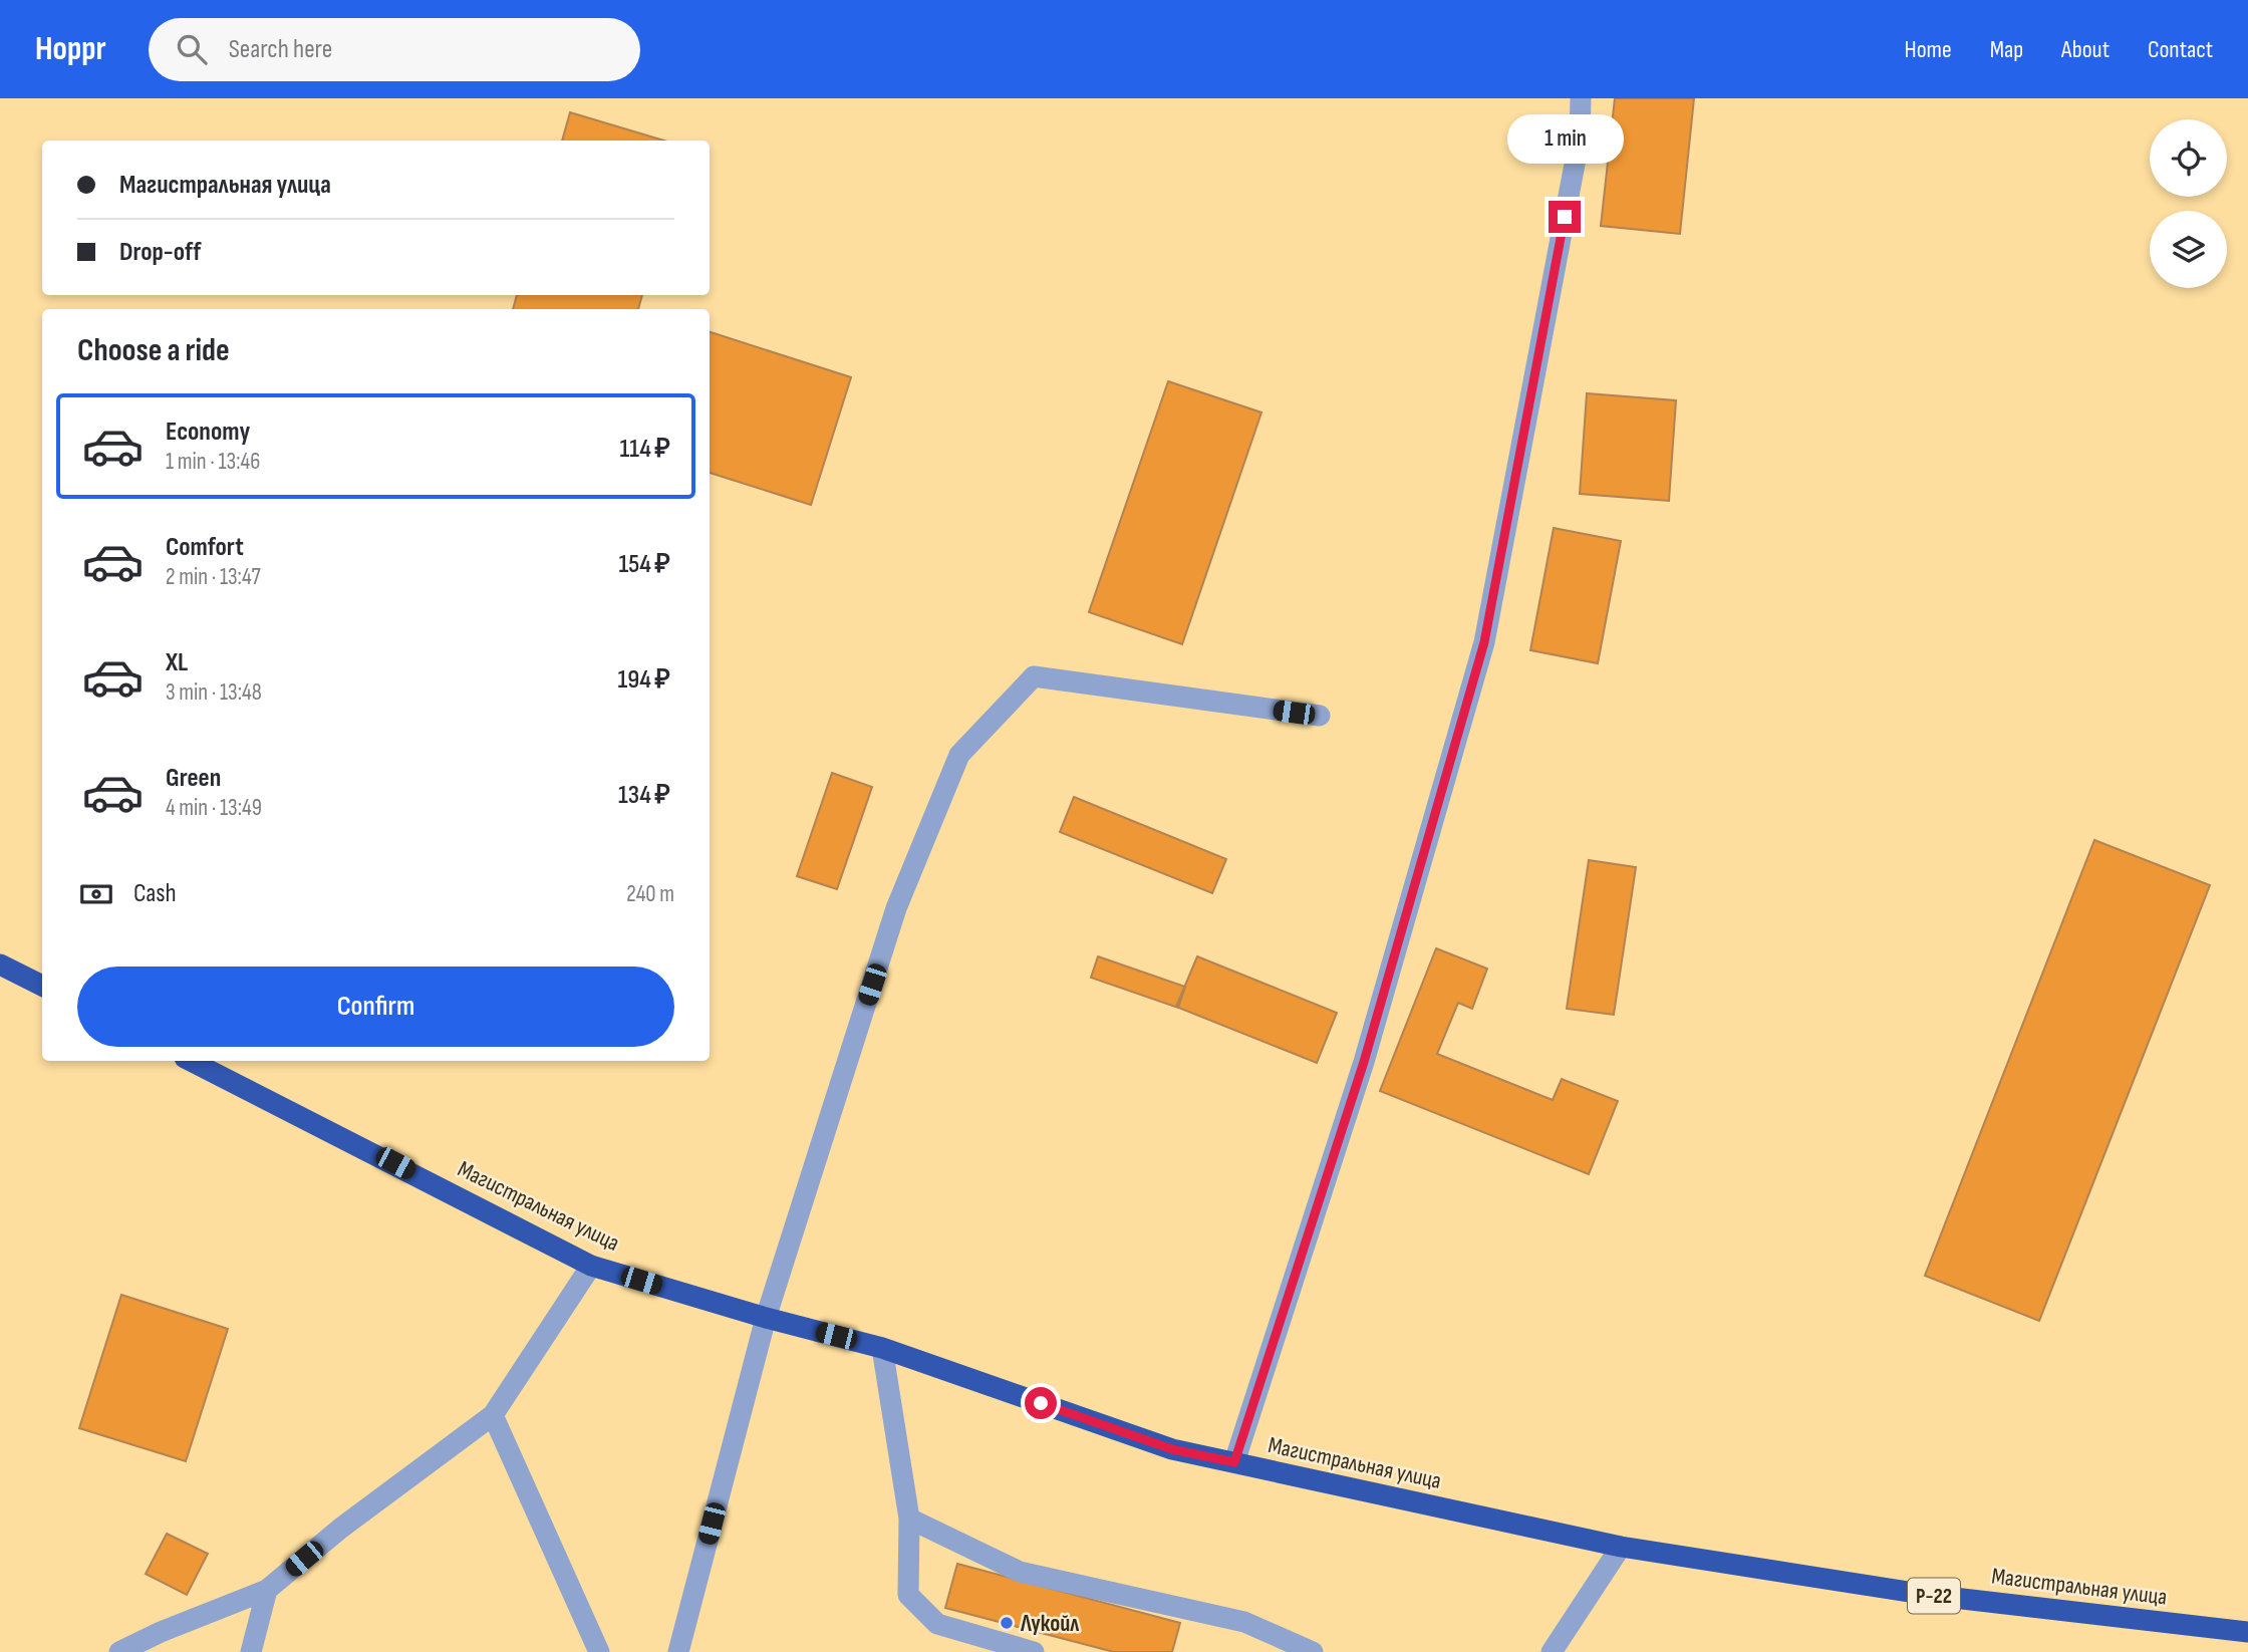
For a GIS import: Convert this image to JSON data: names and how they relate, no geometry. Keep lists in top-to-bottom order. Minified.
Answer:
{"streets":{"highway":["Магистральная улица","Р-22"]},"places":["Лукойл"],"page":{"header":"Hoppr","search":"Search here","nav":["Home","Map","About","Contact"],"bubble":"1 min","banner":["Магистральная улица","Drop-off"],"heading":"Choose a ride","list":[{"name":"Economy","note":"1 min · 13:46","value":"114 ₽"},{"name":"Comfort","note":"2 min · 13:47","value":"154 ₽"},{"name":"XL","note":"3 min · 13:48","value":"194 ₽"},{"name":"Green","note":"4 min · 13:49","value":"134 ₽"}],"pay":["Cash","240 m"],"buttons":"Confirm"}}
